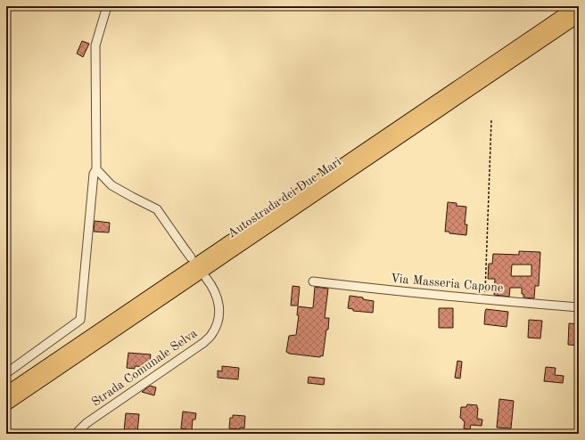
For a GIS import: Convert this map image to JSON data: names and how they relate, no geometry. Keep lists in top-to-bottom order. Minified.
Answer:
{"streets":{"highway":["Autostrada dei Due Mari"],"street":["Via Masseria Capone","Strada Comunale Selva"]}}
